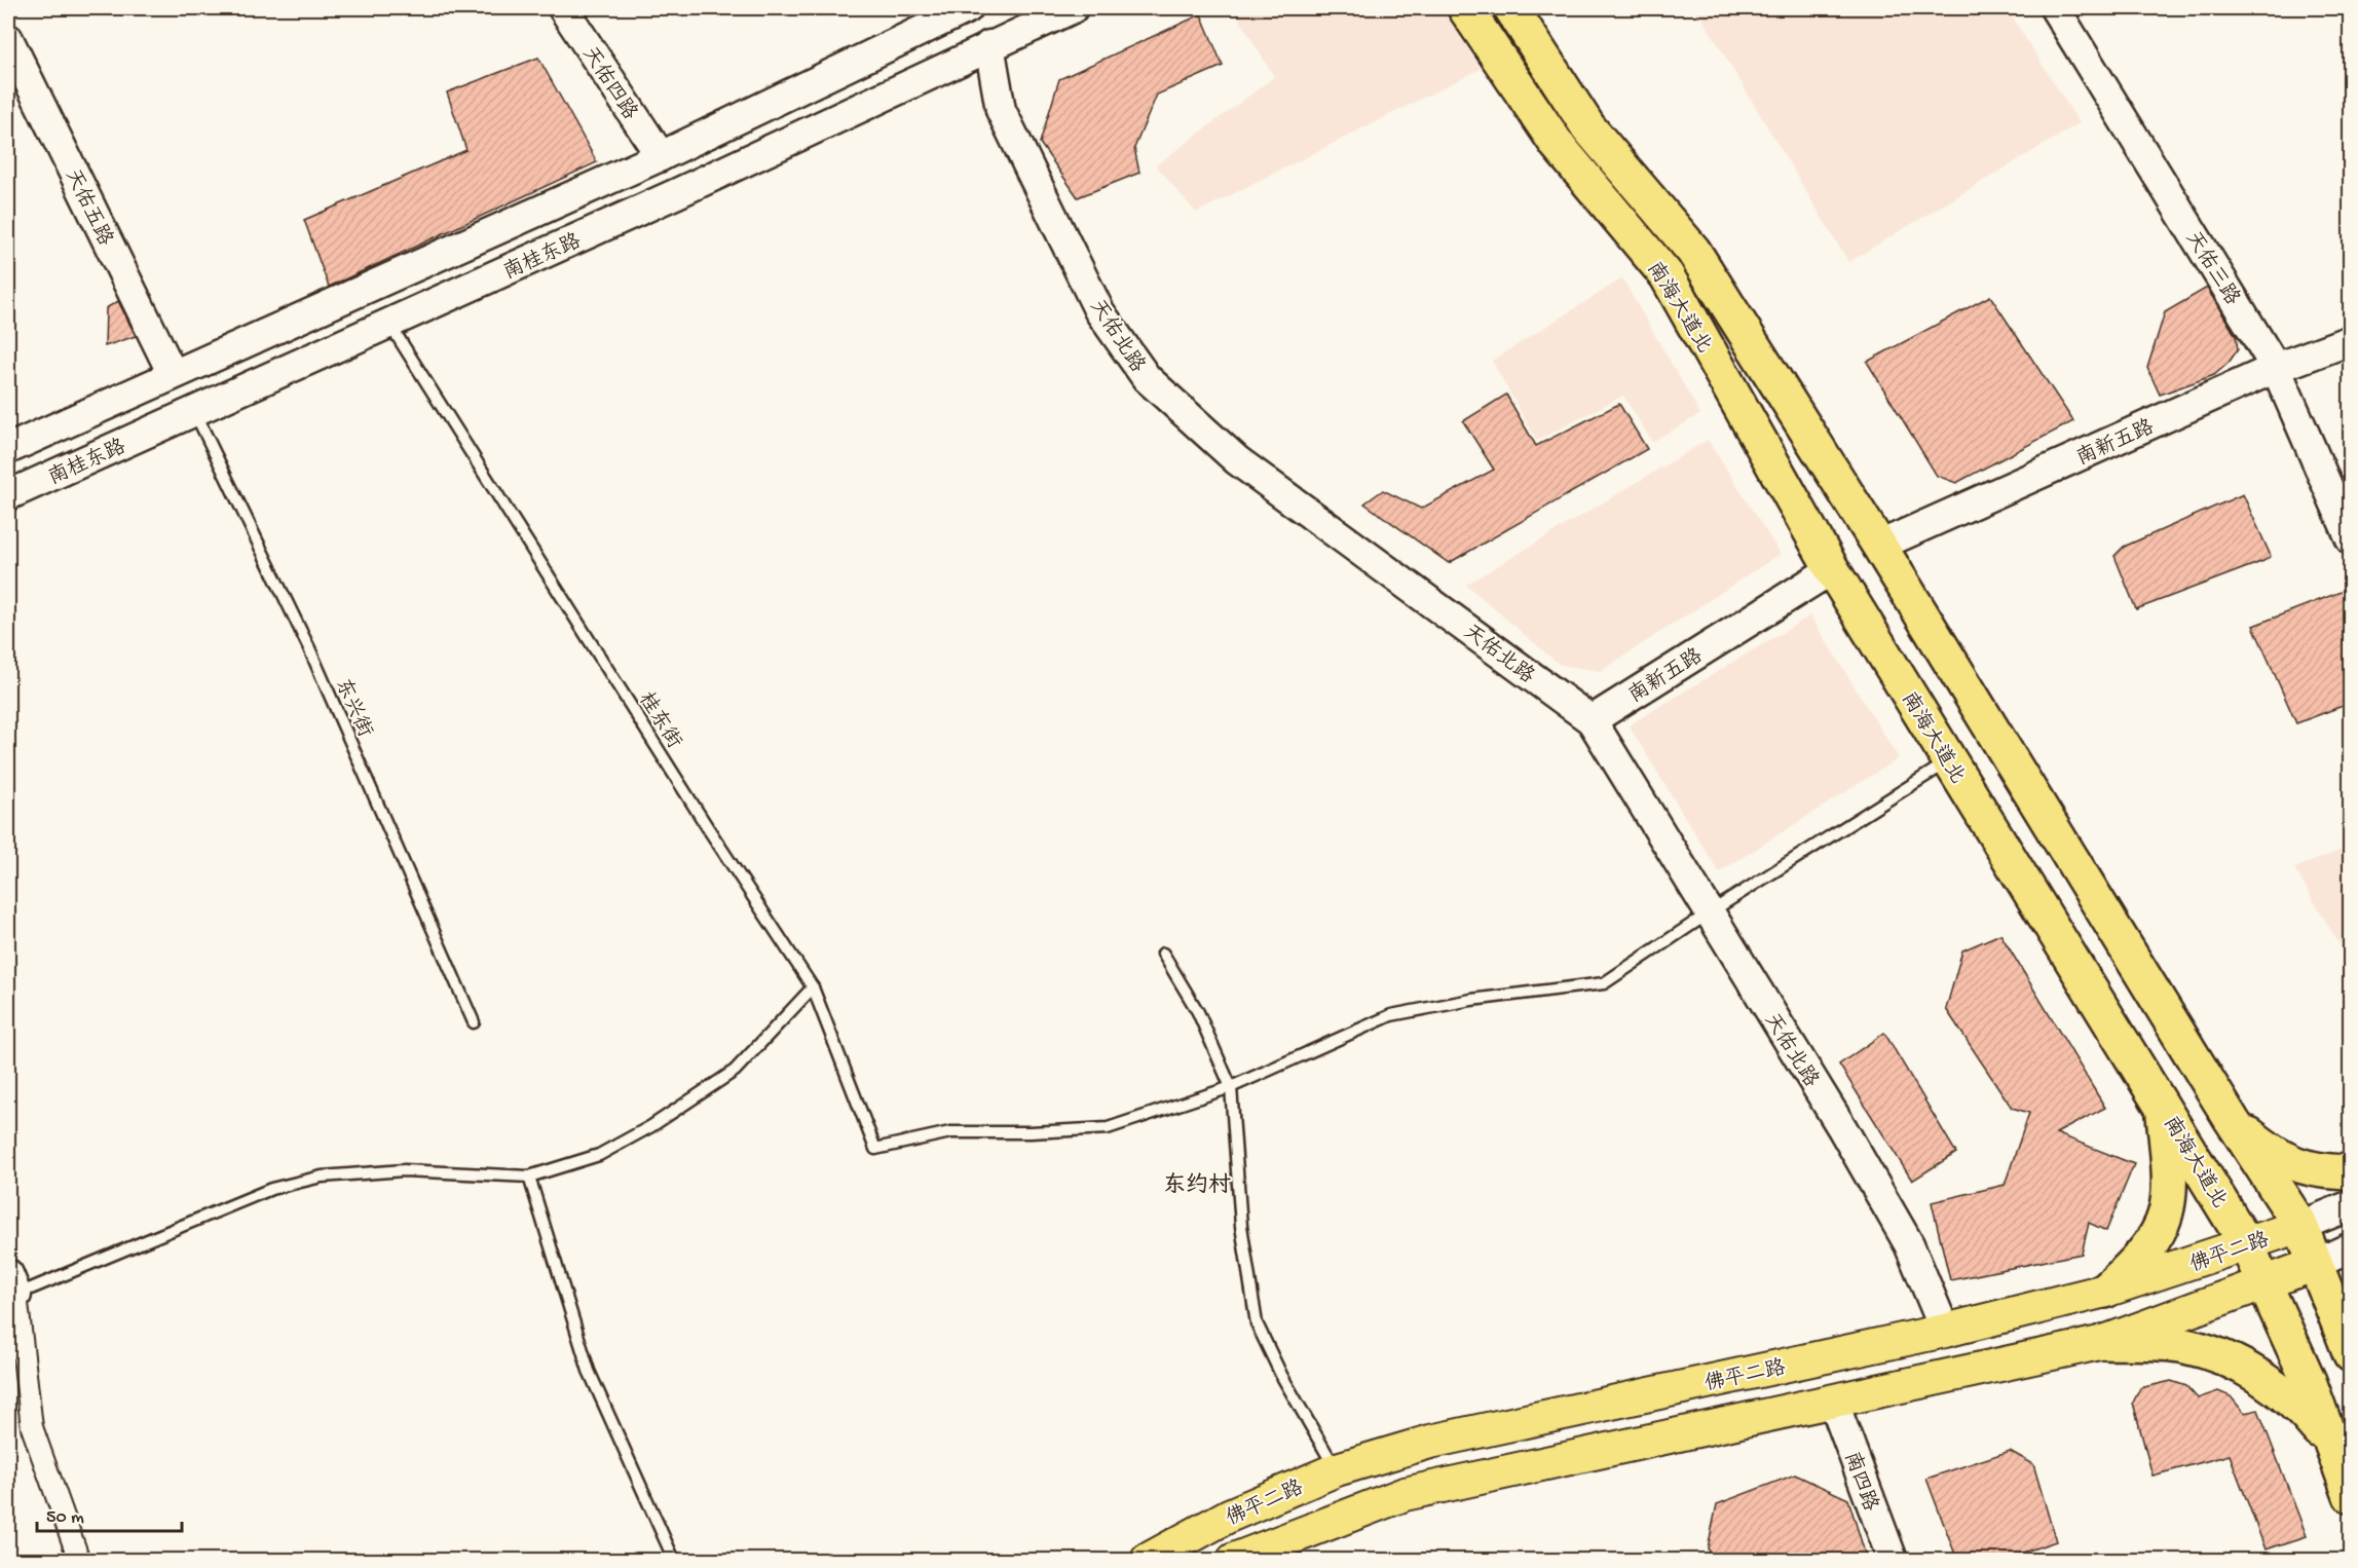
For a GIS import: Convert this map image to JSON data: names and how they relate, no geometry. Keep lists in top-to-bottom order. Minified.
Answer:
{"streets":{"highway":["南海大道北"],"main road":["佛平二路"],"street":["天佑四路","天佑五路","南桂东路","天佑三路","天佑北路","南新五路","南四路"],"lane":["东兴街","桂东街"]},"crossings":[["天佑四路","南桂东路"],["天佑五路","南桂东路"],["南桂东路","天佑北路"],["南桂东路","东兴街"],["南桂东路","桂东街"],["天佑三路","南新五路"],["南海大道北","南新五路"],["南海大道北","佛平二路"],["天佑北路","南新五路"],["天佑北路","佛平二路"],["佛平二路","南四路"]],"districts":["东约村"],"scale_bar":"50 m"}
